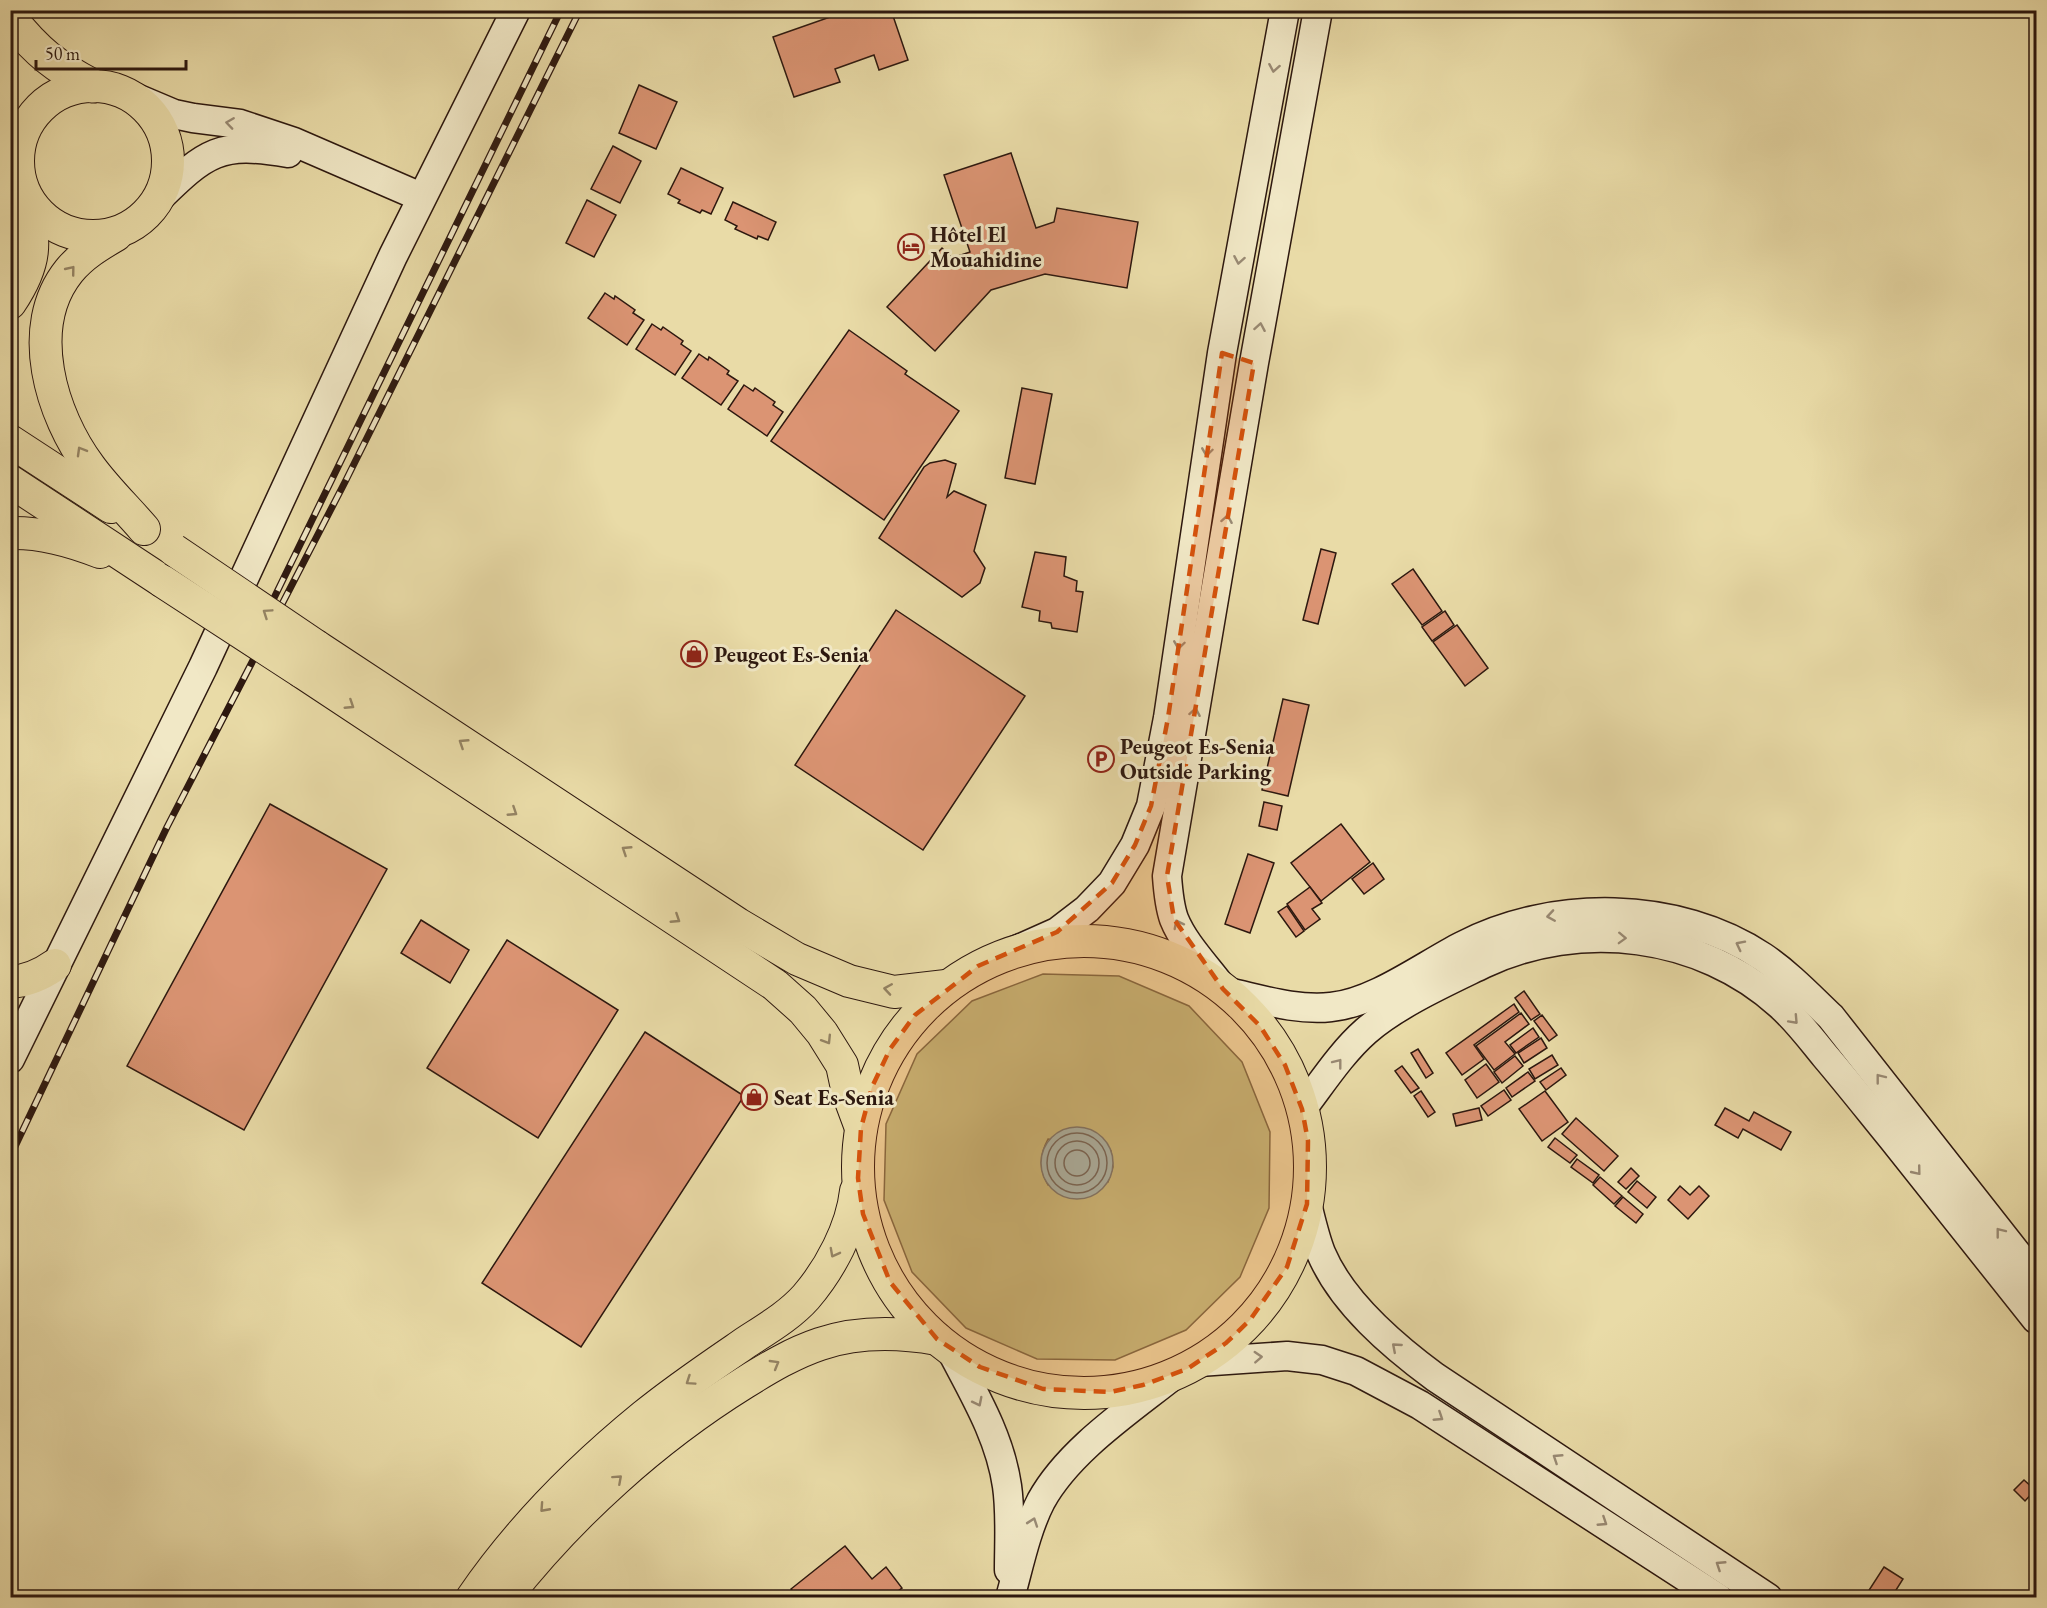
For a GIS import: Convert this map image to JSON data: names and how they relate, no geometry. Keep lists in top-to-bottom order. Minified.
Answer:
{"places":{"hotel":["Hôtel El Mouahidine"],"shop":["Peugeot Es-Senia","Seat Es-Senia"],"parking":["Peugeot Es-Senia Outside Parking"]},"scale_bar":"50 m"}
